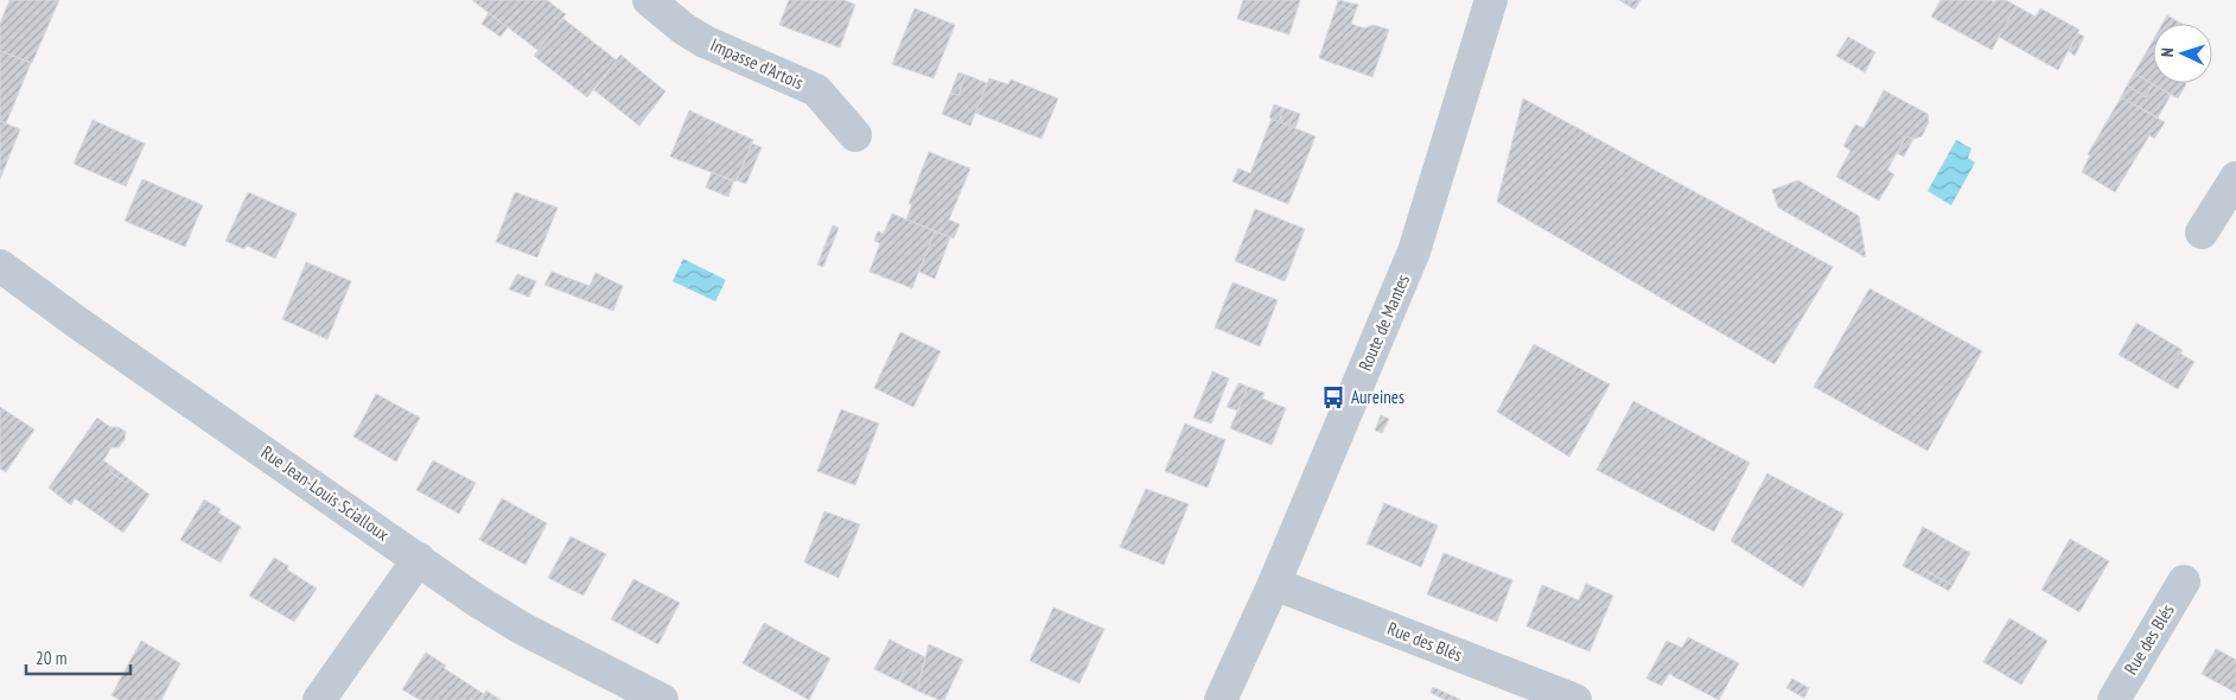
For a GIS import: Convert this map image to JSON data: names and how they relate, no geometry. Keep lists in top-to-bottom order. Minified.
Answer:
{"streets":{"street":["Impasse d'Artois","Route de Mantes","Rue Jean-Louis Scialloux","Rue des Blés"]},"crossings":[["Route de Mantes","Rue des Blés"]],"places":{"bus stop":["Aureines"]},"scale_bar":"20 m","north":"left"}
